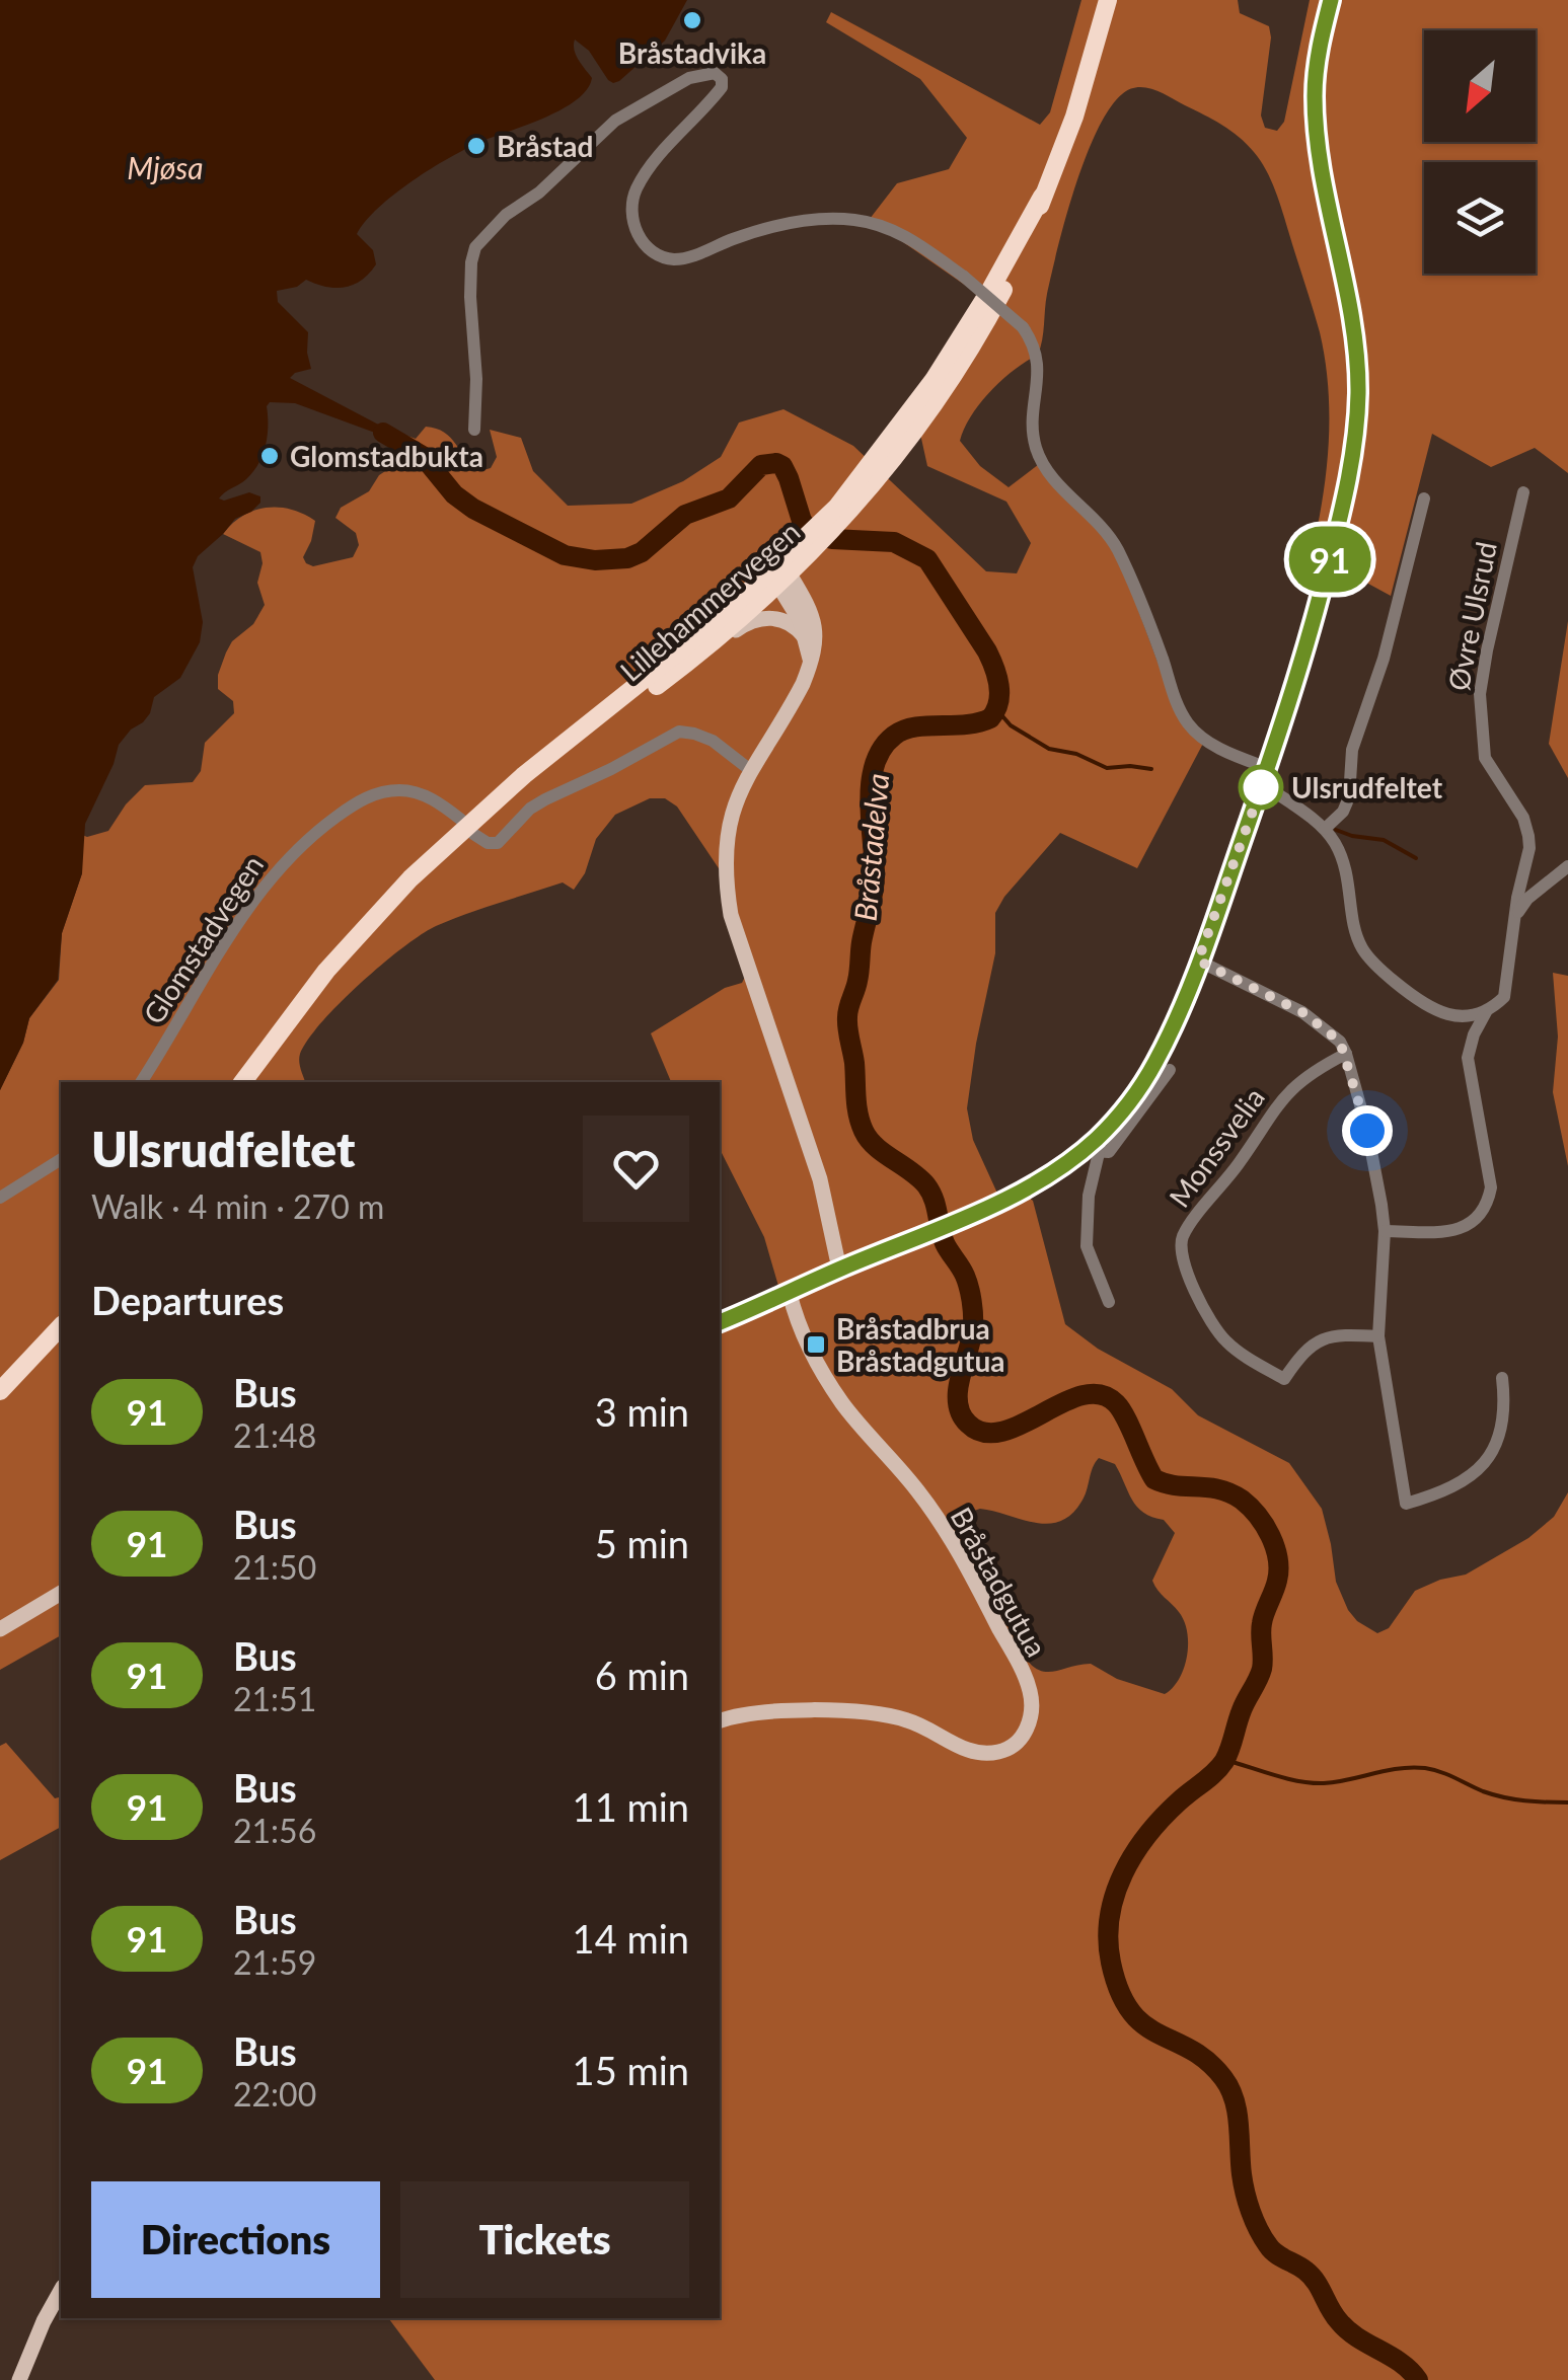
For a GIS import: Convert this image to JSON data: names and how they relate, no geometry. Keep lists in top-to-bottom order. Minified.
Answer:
{"streets":{"highway":["Lillehammervegen"],"main road":["Bråstadgutua"],"street":["Øvre Ulsrud","Glomstadvegen","Monssvelia"]},"water":["Mjøsa","Bråstadelva"],"places":{"other":["Bråstadvika","Bråstad","Glomstadbukta","Ulsrudfeltet"],"transit":["Bråstadbrua Bråstadgutua"]},"lines":["bus line 91"],"north":"bottom left","page":{"on_map":"91","heading":[["Ulsrudfeltet","Walk · 4 min · 270 m"],"Departures"],"list":[{"mark":"91","name":"Bus","note":"21:48","value":"3 min"},{"mark":"91","name":"Bus","note":"21:50","value":"5 min"},{"mark":"91","name":"Bus","note":"21:51","value":"6 min"},{"mark":"91","name":"Bus","note":"21:56","value":"11 min"},{"mark":"91","name":"Bus","note":"21:59","value":"14 min"},{"mark":"91","name":"Bus","note":"22:00","value":"15 min"}],"buttons":["Directions","Tickets"]}}
